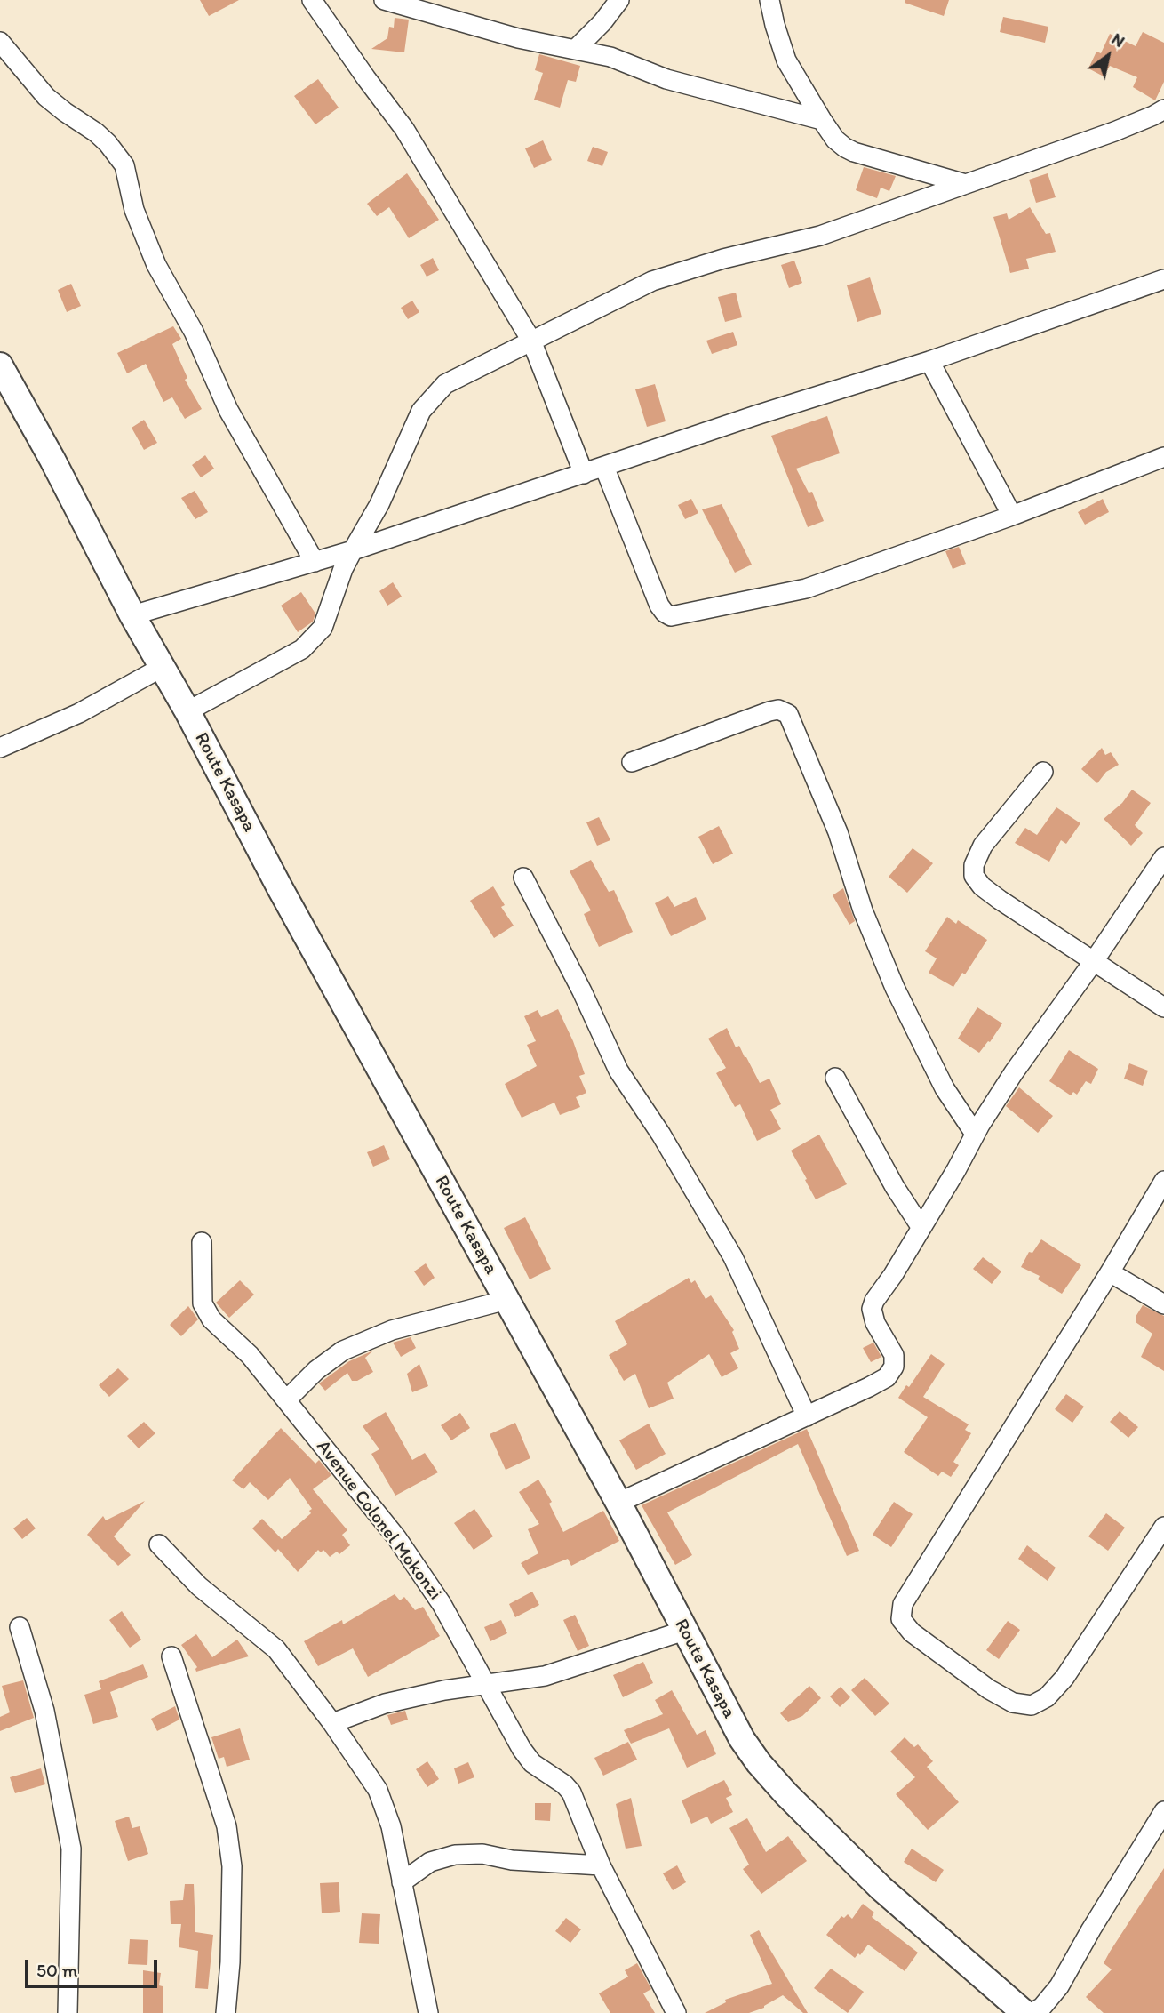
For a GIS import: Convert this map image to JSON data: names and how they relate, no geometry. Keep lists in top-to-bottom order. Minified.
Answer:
{"streets":{"main road":["Route Kasapa"],"street":["Avenue Colonel Mokonzi"]},"scale_bar":"50 m","north":"top right"}
